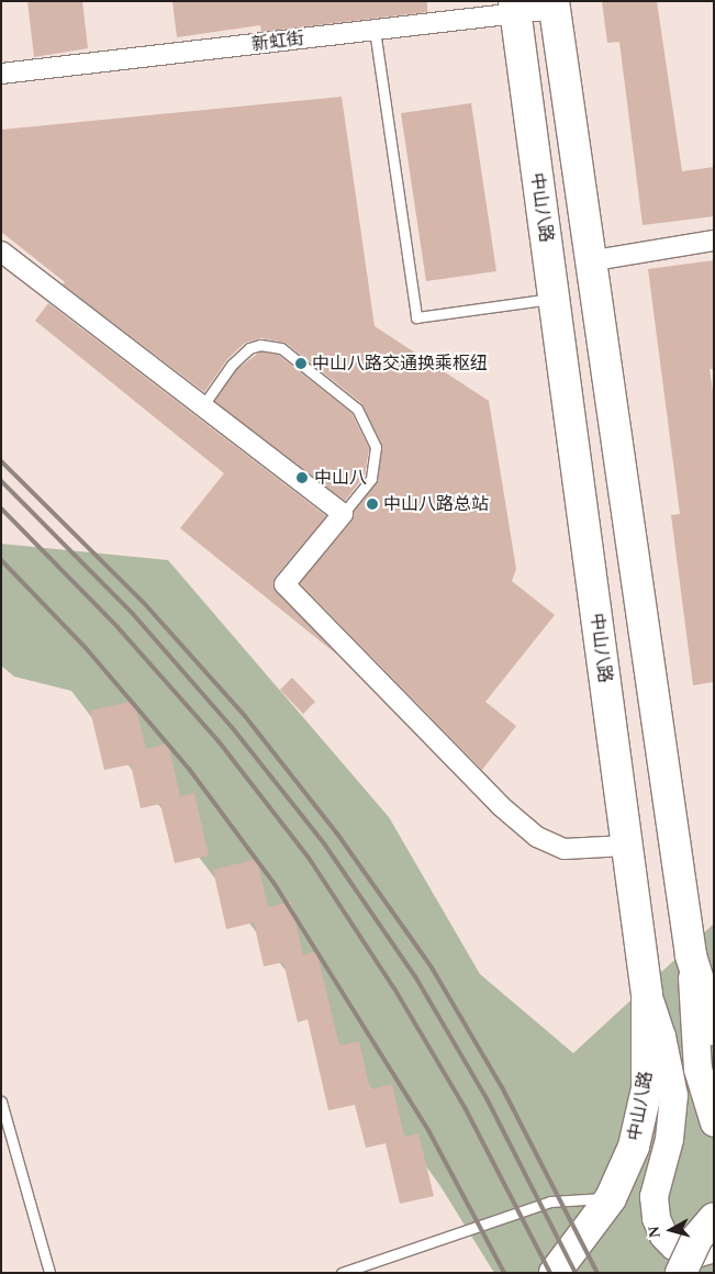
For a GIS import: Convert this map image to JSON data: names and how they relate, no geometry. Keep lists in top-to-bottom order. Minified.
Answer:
{"streets":{"main road":["中山八路"],"street":["新虹街"]},"crossings":[["新虹街","中山八路"]],"places":["中山八路交通换乘枢纽","中山八","中山八路总站"],"north":"left"}
